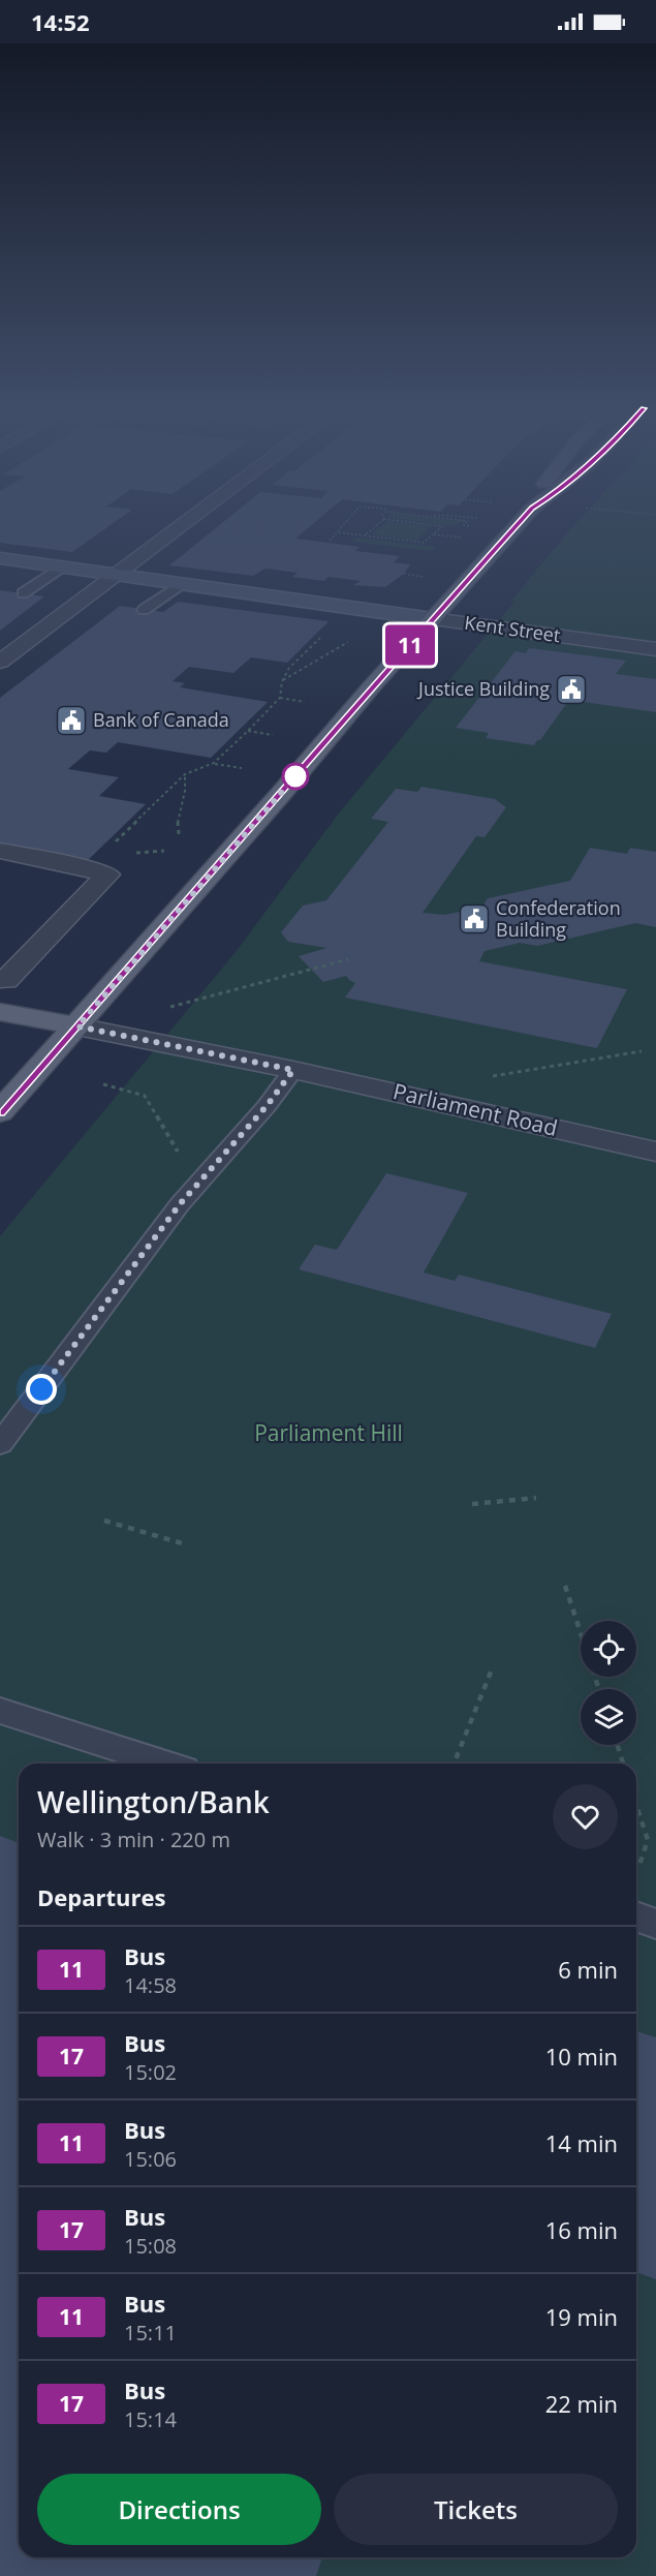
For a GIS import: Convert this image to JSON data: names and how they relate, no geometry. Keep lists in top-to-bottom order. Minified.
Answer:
{"streets":{"main road":["Kent Street"],"street":["Parliament Road"]},"parks":["Parliament Hill"],"places":{"public building":["Justice Building","Bank of Canada","Confederation Building"]},"lines":["bus line 11"],"page":{"status":"14:52","on_map":"11","heading":[["Wellington/Bank","Walk · 3 min · 220 m"],"Departures"],"list":[{"mark":"11","name":"Bus","note":"14:58","value":"6 min"},{"mark":"17","name":"Bus","note":"15:02","value":"10 min"},{"mark":"11","name":"Bus","note":"15:06","value":"14 min"},{"mark":"17","name":"Bus","note":"15:08","value":"16 min"},{"mark":"11","name":"Bus","note":"15:11","value":"19 min"},{"mark":"17","name":"Bus","note":"15:14","value":"22 min"}],"buttons":["Directions","Tickets"]}}
